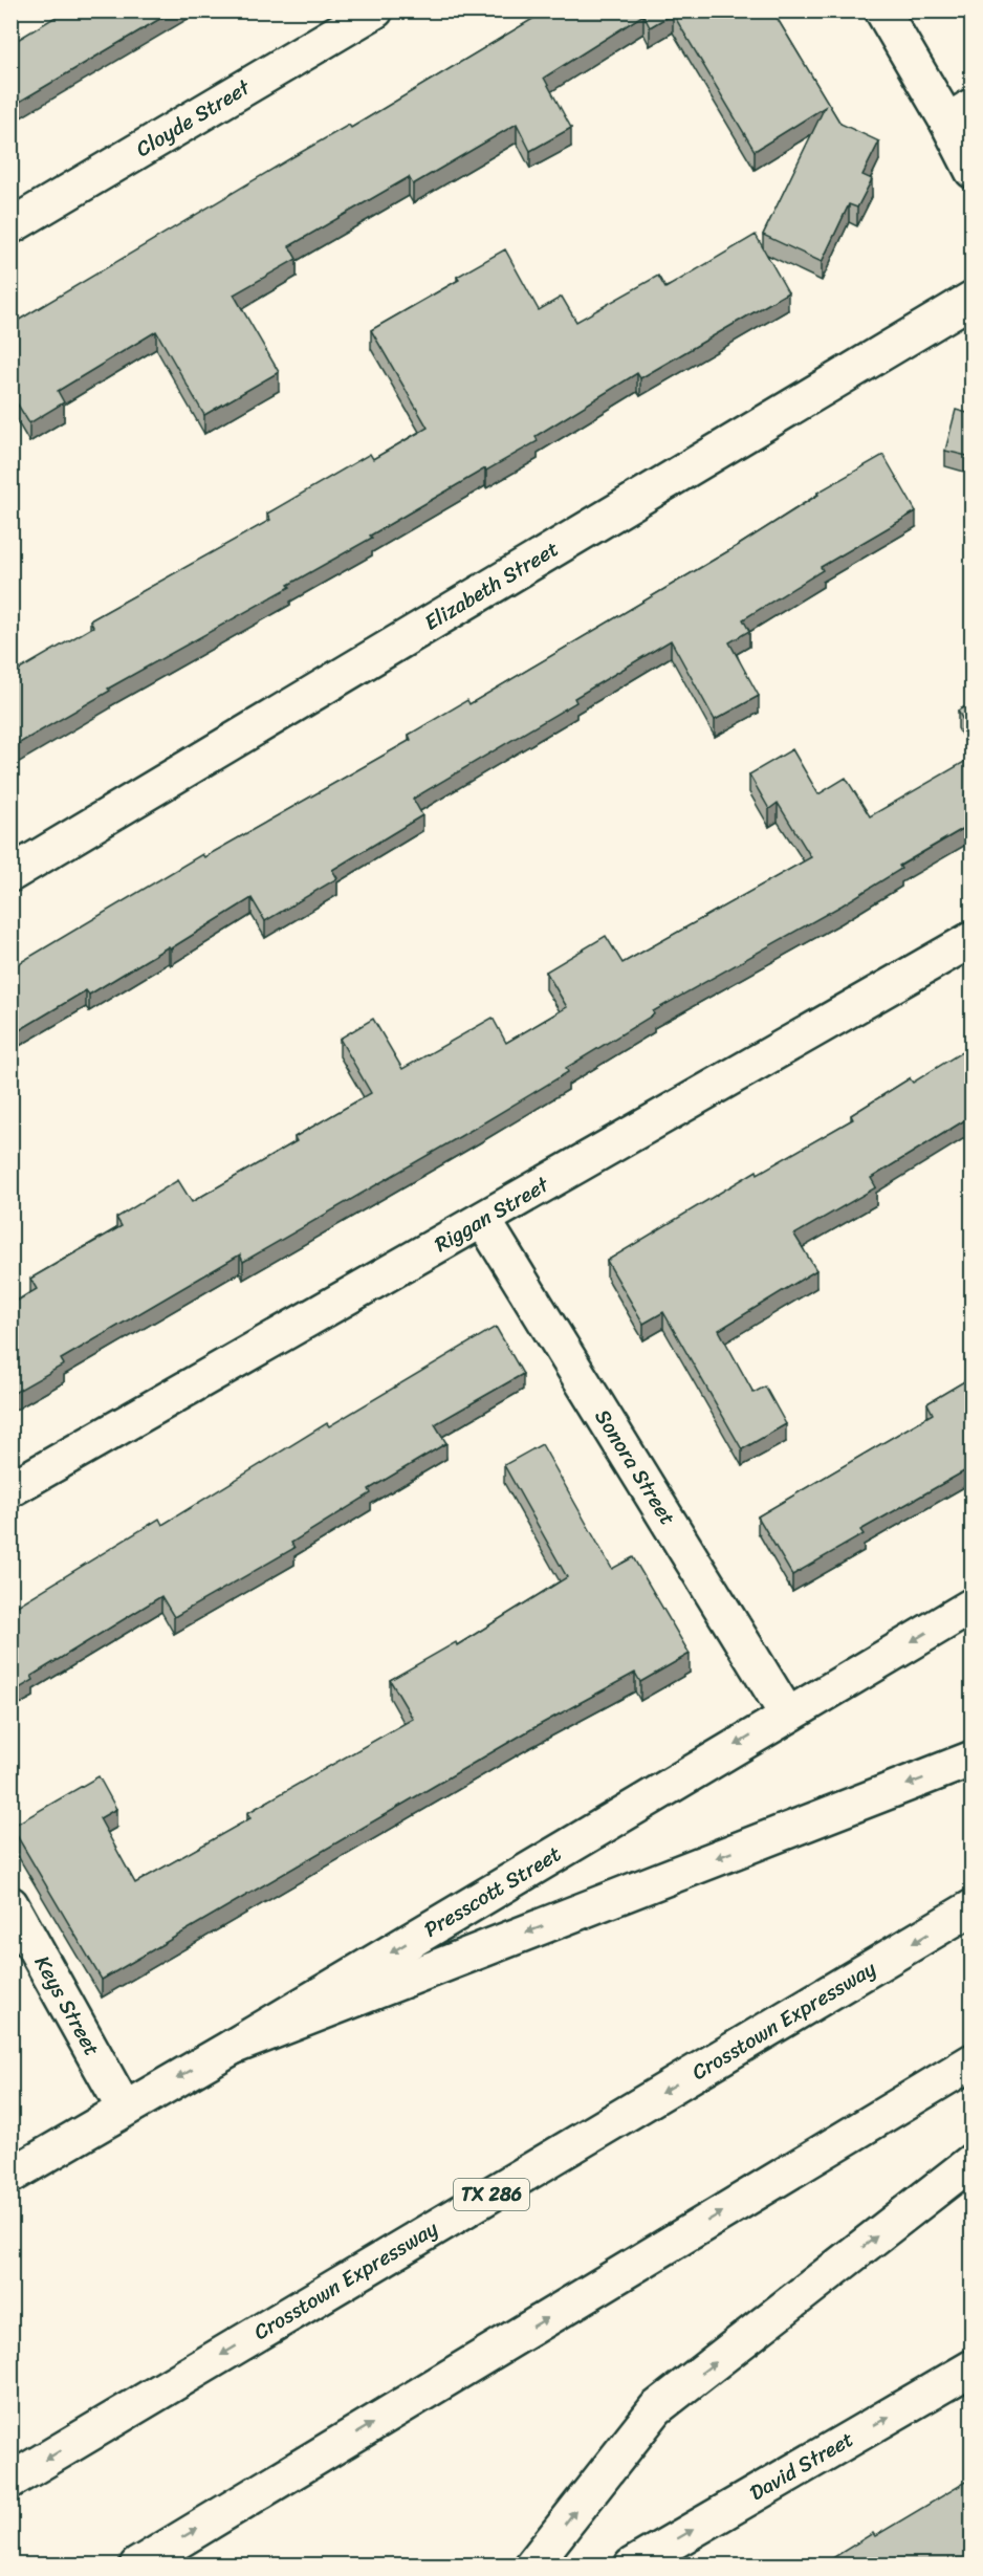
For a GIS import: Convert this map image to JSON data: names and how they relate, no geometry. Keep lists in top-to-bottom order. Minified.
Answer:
{"streets":{"main road":["Cloyde Street","Elizabeth Street","Riggan Street","Sonora Street","Presscott Street","Keys Street","Crosstown Expressway","TX 286","David Street"]},"crossings":[["Riggan Street","Sonora Street"],["Sonora Street","Presscott Street"],["Presscott Street","Keys Street"]]}
